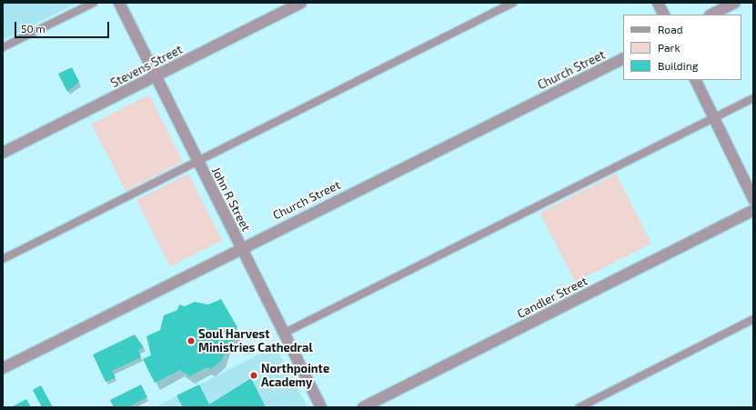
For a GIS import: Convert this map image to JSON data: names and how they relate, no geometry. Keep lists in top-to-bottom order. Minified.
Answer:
{"streets":{"street":["Stevens Street","Church Street","John R Street","Candler Street"]},"crossings":[["Stevens Street","John R Street"],["Church Street","John R Street"]],"places":["Soul Harvest Ministries Cathedral","Northpointe Academy"],"legend":["Road","Park","Building"],"scale_bar":"50 m"}
